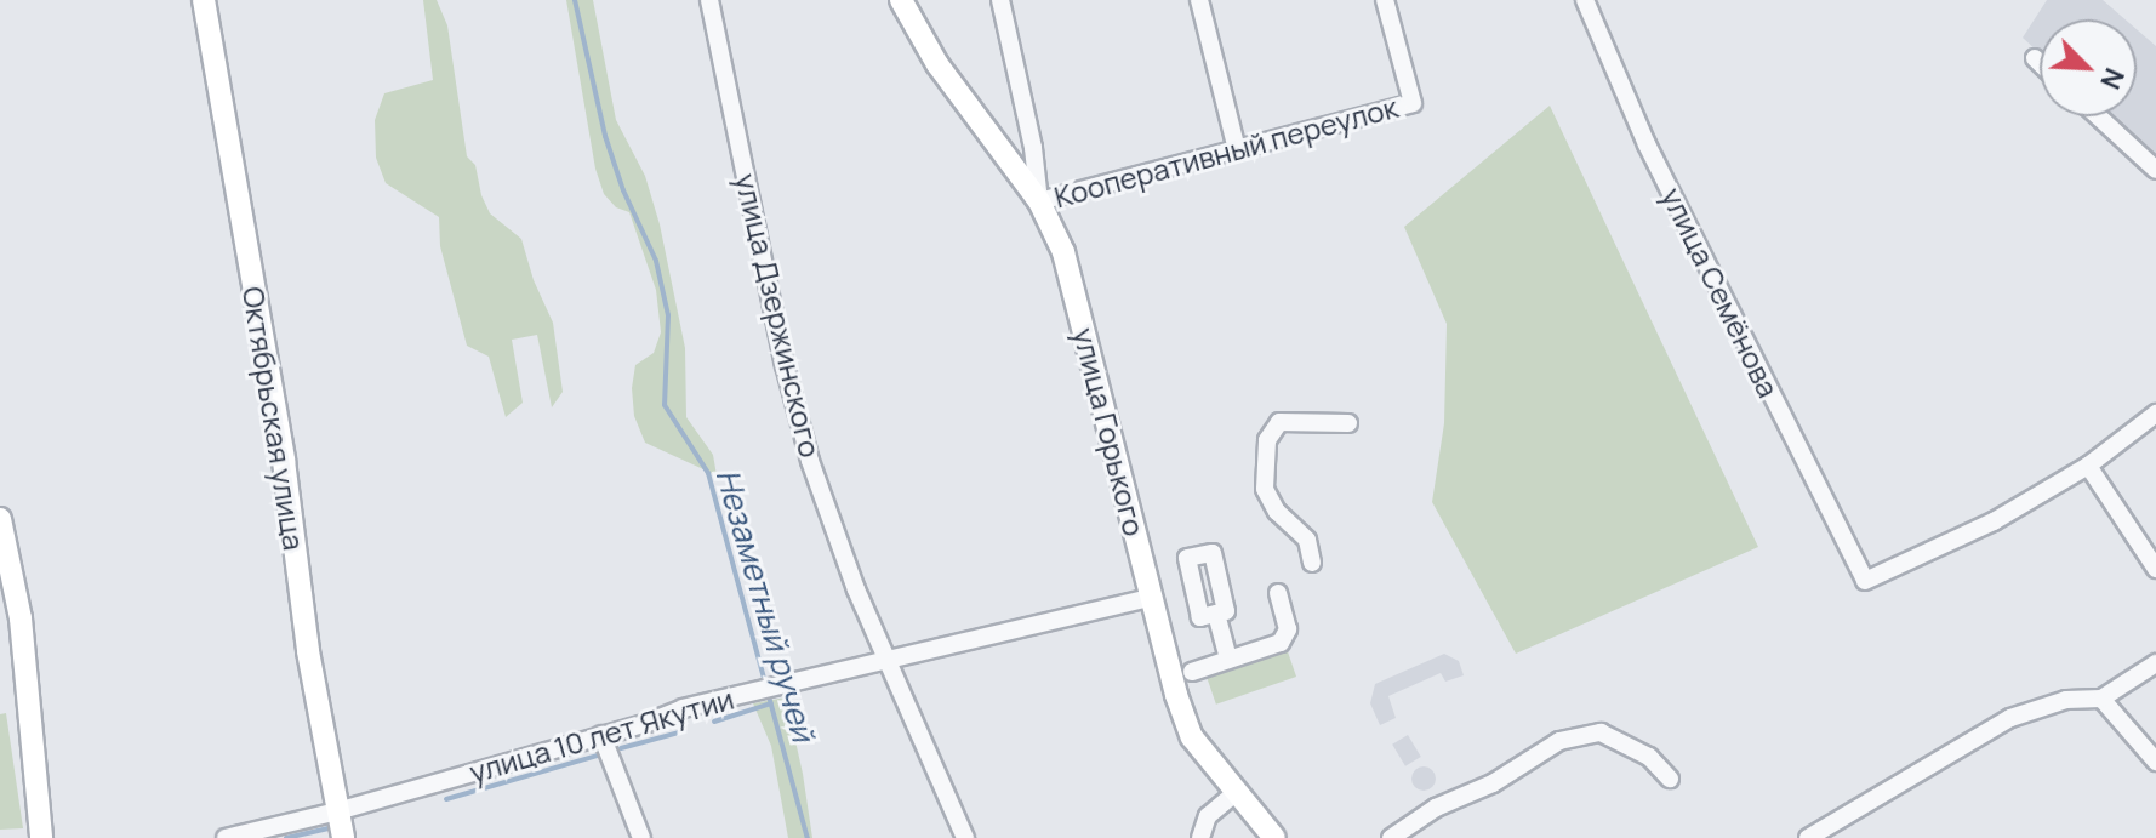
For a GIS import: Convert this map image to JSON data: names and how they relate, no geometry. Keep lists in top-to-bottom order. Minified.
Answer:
{"streets":{"main road":["Октябрьская улица","улица Горького"],"street":["Кооперативный переулок","улица Семёнова","улица Дзержинского","улица 10 лет Якутии"]},"crossings":[["Кооперативный переулок","улица Горького"],["улица Дзержинского","улица 10 лет Якутии"],["Октябрьская улица","улица 10 лет Якутии"],["улица Горького","улица 10 лет Якутии"]],"water":["Незаметный ручей"],"north":"bottom right"}
